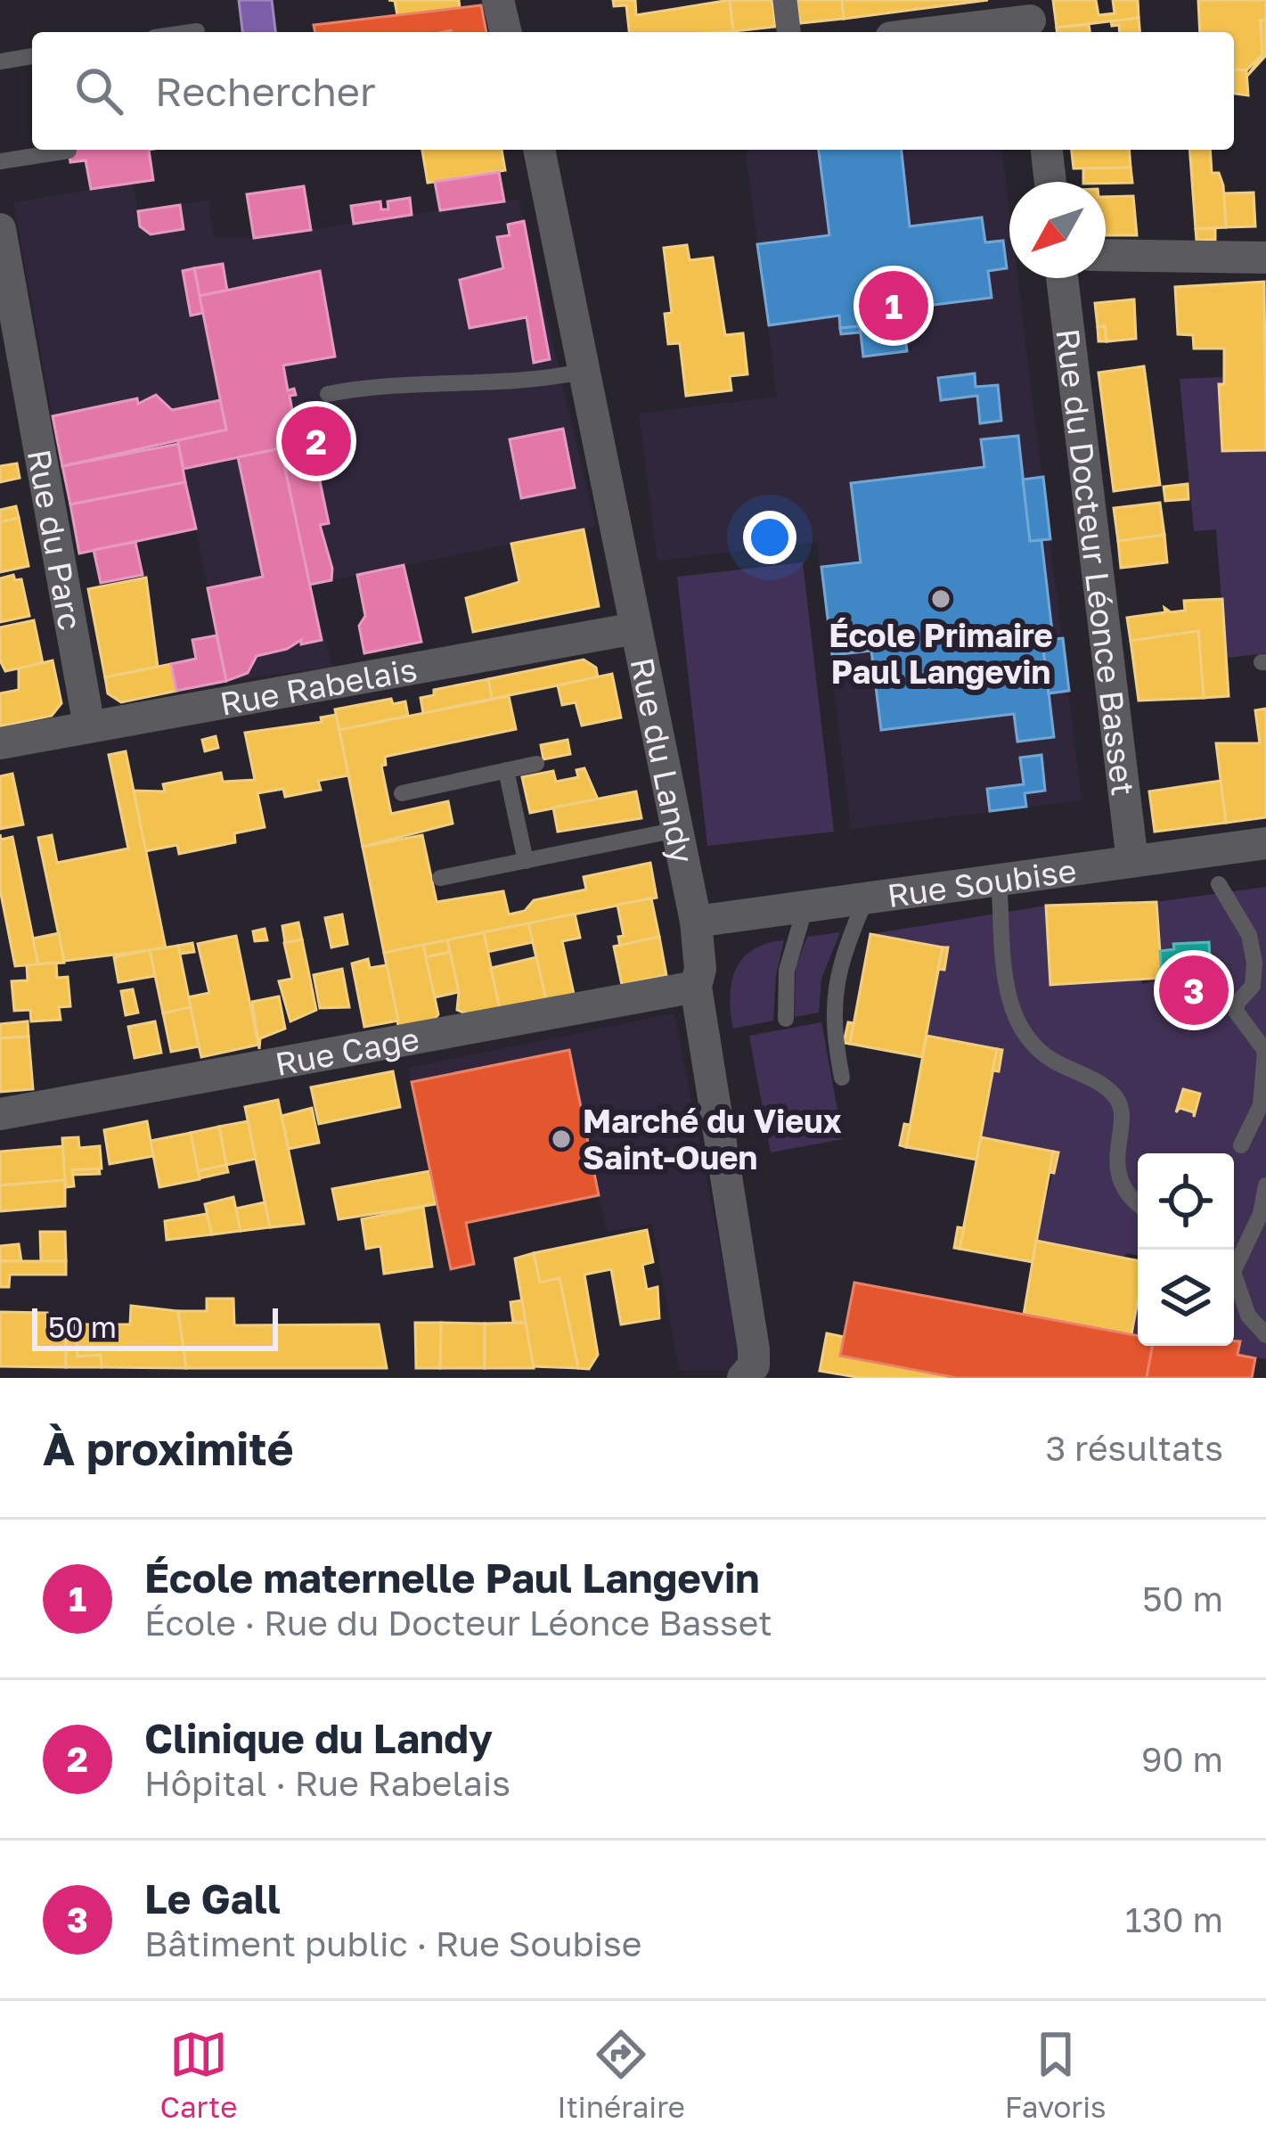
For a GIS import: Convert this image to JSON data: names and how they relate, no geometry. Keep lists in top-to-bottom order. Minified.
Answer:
{"streets":{"street":["Rue du Parc","Rue du Docteur Léonce Basset","Rue Rabelais","Rue du Landy","Rue Soubise","Rue Cage"]},"crossings":[["Rue du Parc","Rue Rabelais"],["Rue du Docteur Léonce Basset","Rue Soubise"],["Rue Rabelais","Rue du Landy"],["Rue du Landy","Rue Soubise"],["Rue du Landy","Rue Cage"]],"places":["École Primaire Paul Langevin","Marché du Vieux Saint-Ouen"],"scale_bar":"50 m","north":"bottom left","page":{"search":"Rechercher","pins":["1","2","3"],"scale":"50 m","heading":["À proximité","3 résultats"],"list":[{"mark":"1","name":"École maternelle Paul Langevin","note":"École · Rue du Docteur Léonce Basset","value":"50 m"},{"mark":"2","name":"Clinique du Landy","note":"Hôpital · Rue Rabelais","value":"90 m"},{"mark":"3","name":"Le Gall","note":"Bâtiment public · Rue Soubise","value":"130 m"}],"nav":["Carte","Itinéraire","Favoris"]}}
